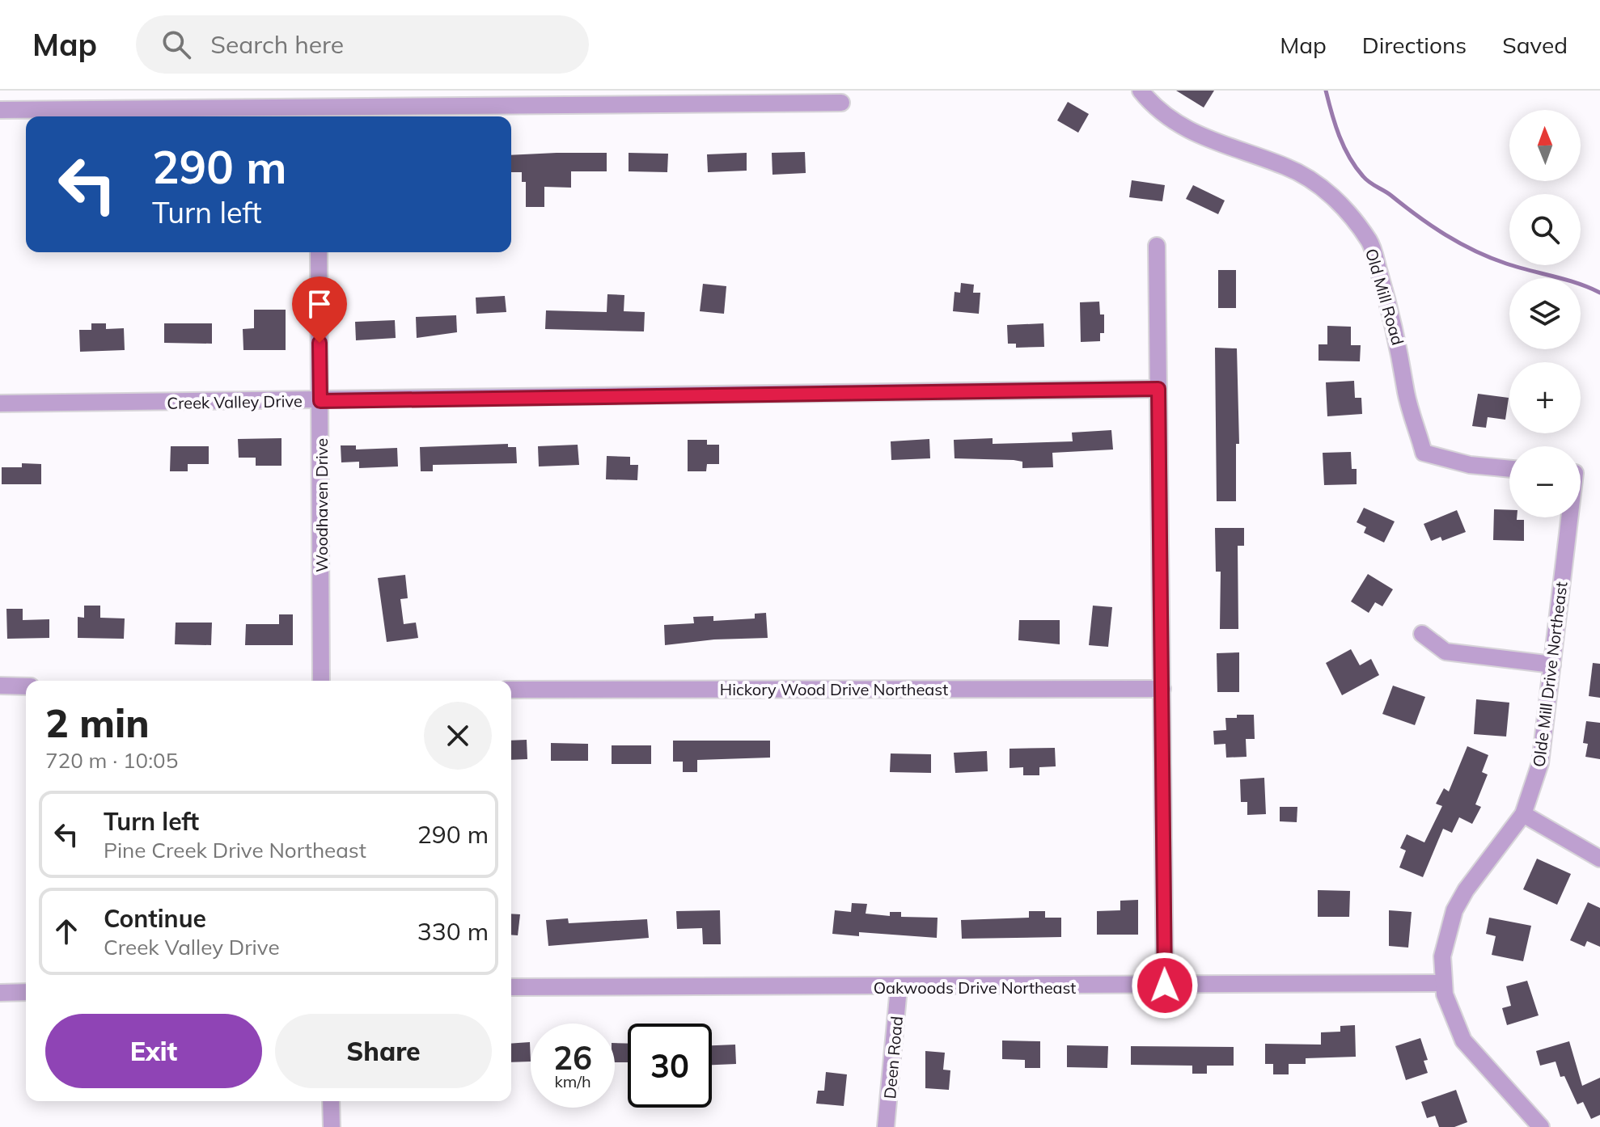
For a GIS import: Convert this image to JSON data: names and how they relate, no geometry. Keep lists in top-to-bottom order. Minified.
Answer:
{"streets":{"street":["Old Mill Road","Creek Valley Drive","Woodhaven Drive","Olde Mill Drive Northeast","Hickory Wood Drive Northeast","Oakwoods Drive Northeast","Deen Road"]},"crossings":[["Creek Valley Drive","Woodhaven Drive"],["Olde Mill Drive Northeast","Oakwoods Drive Northeast"],["Oakwoods Drive Northeast","Deen Road"]],"north":"top","page":{"header":"Map","search":"Search here","nav":["Map","Directions","Saved"],"map_buttons":["+","−"],"turn":["290 m","Turn left"],"heading":["2 min","720 m · 10:05"],"list":[{"name":"Turn left","note":"Pine Creek Drive Northeast","value":"290 m"},{"name":"Continue","note":"Creek Valley Drive","value":"330 m"}],"buttons":["Exit","Share"],"speed":"26 km/h","limit":"30"}}
